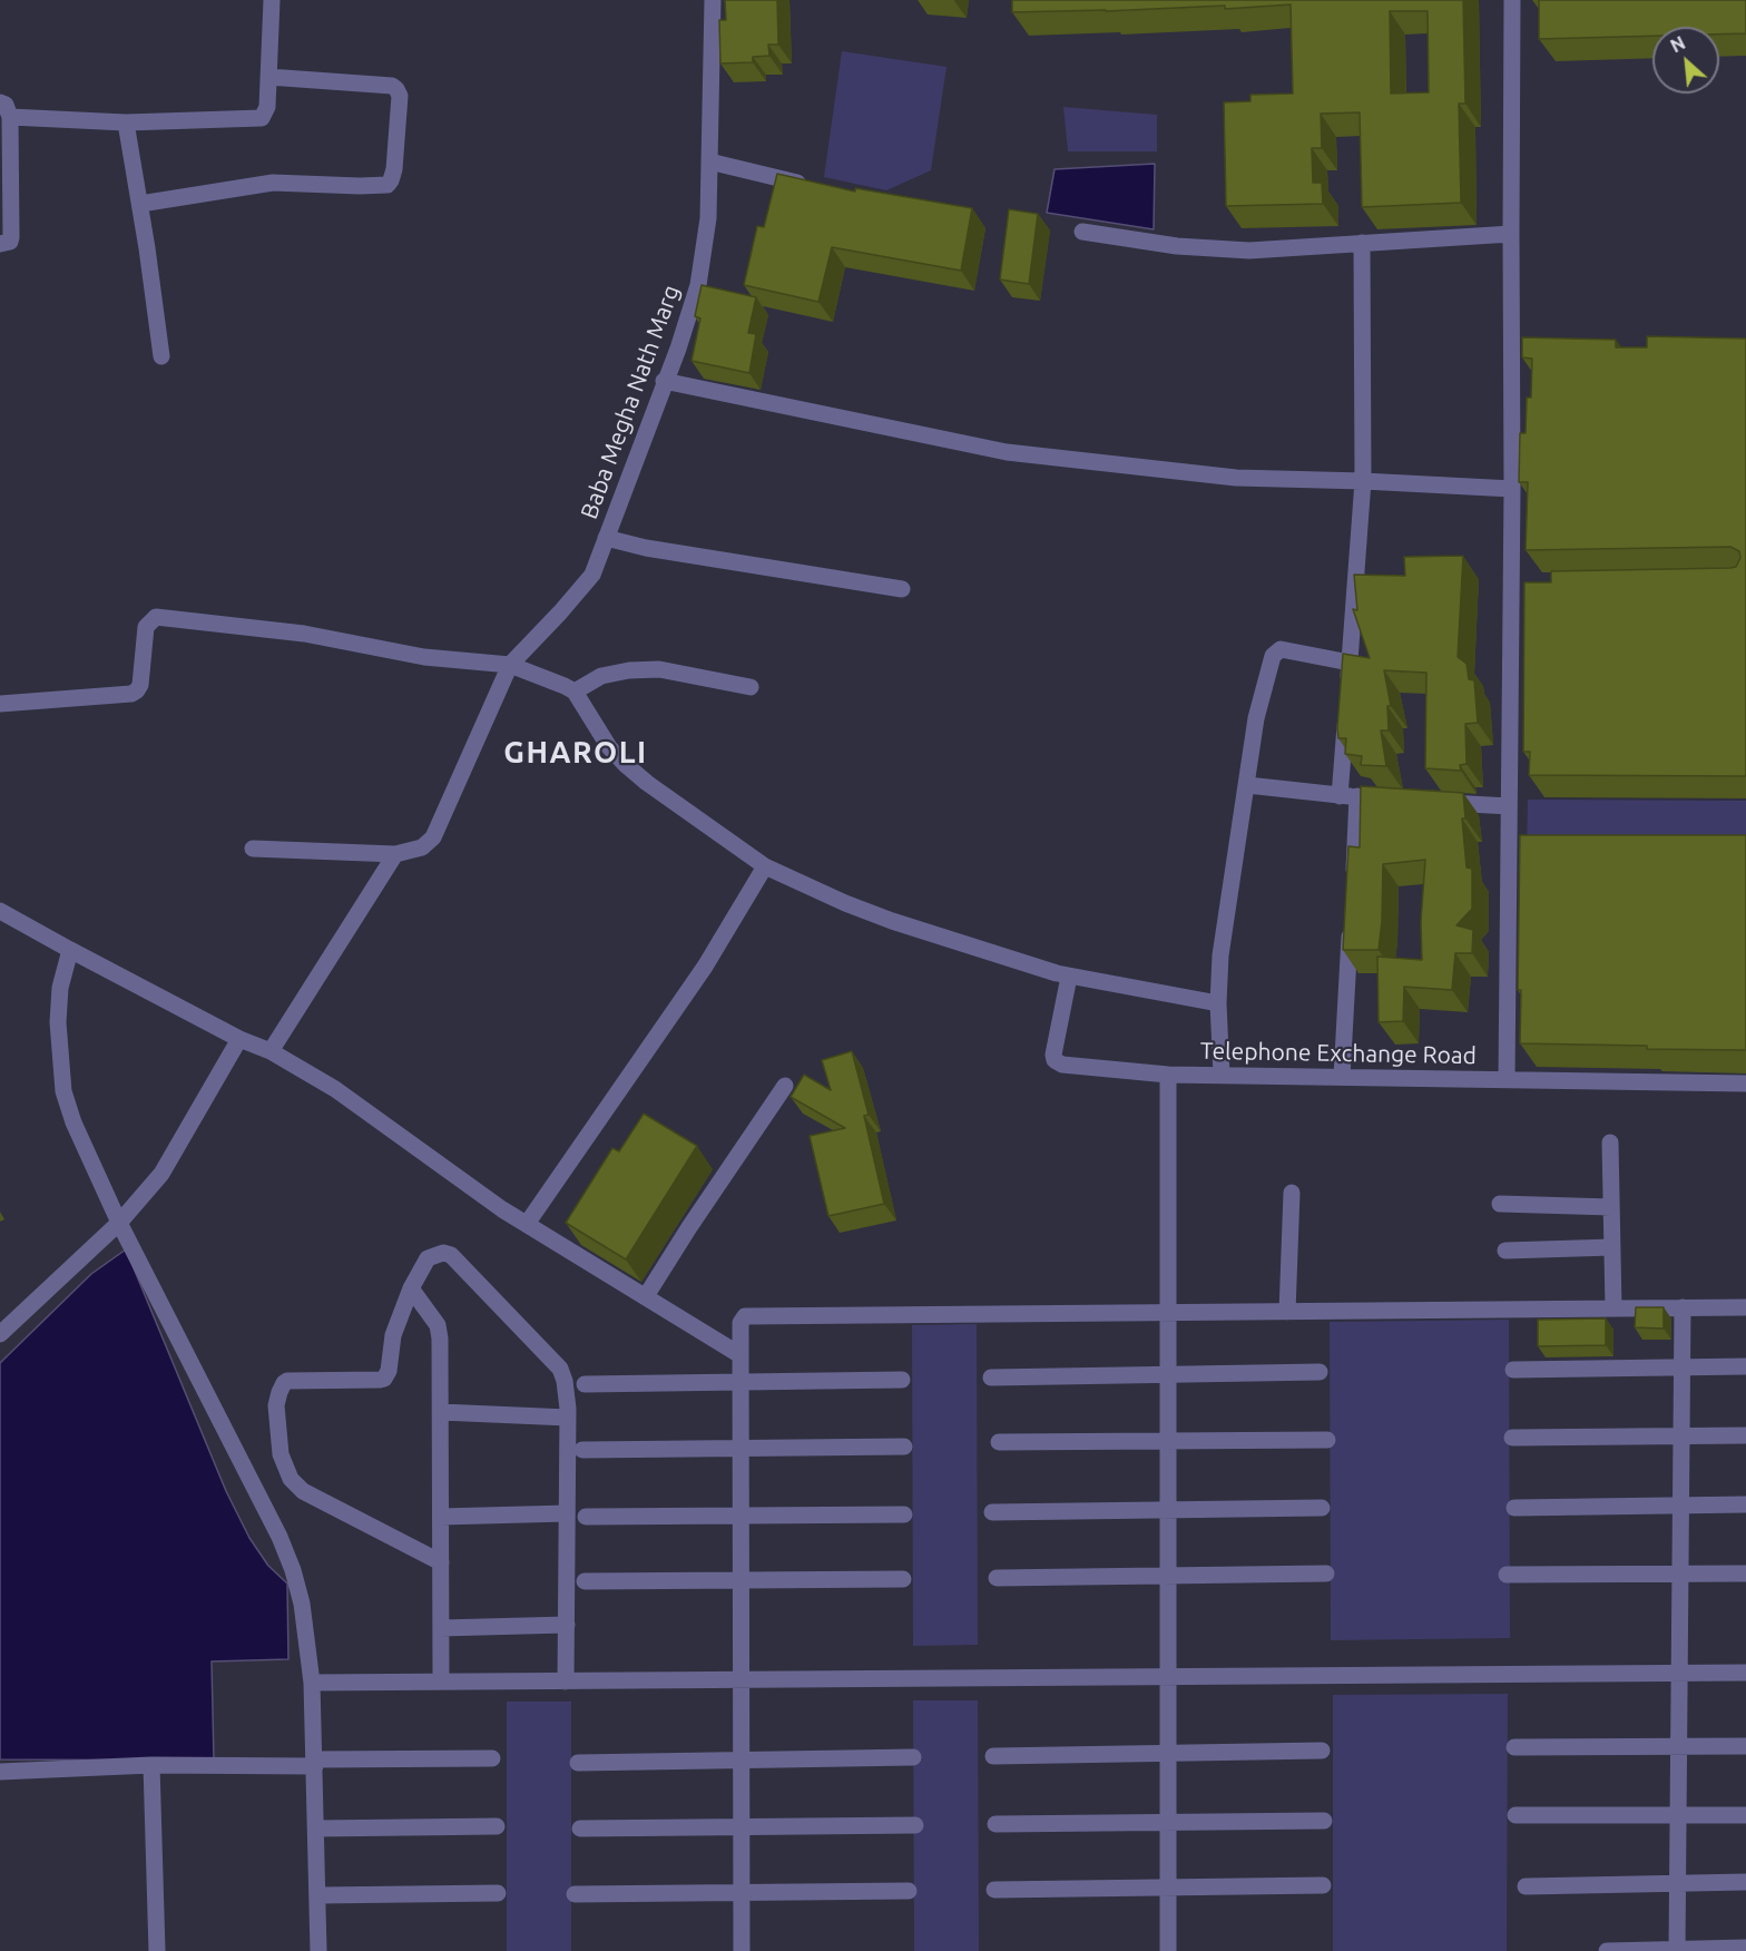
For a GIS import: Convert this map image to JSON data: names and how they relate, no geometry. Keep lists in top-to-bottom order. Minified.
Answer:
{"streets":{"street":["Baba Megha Nath Marg","Telephone Exchange Road"]},"districts":["GHAROLI"],"north":"top left"}
